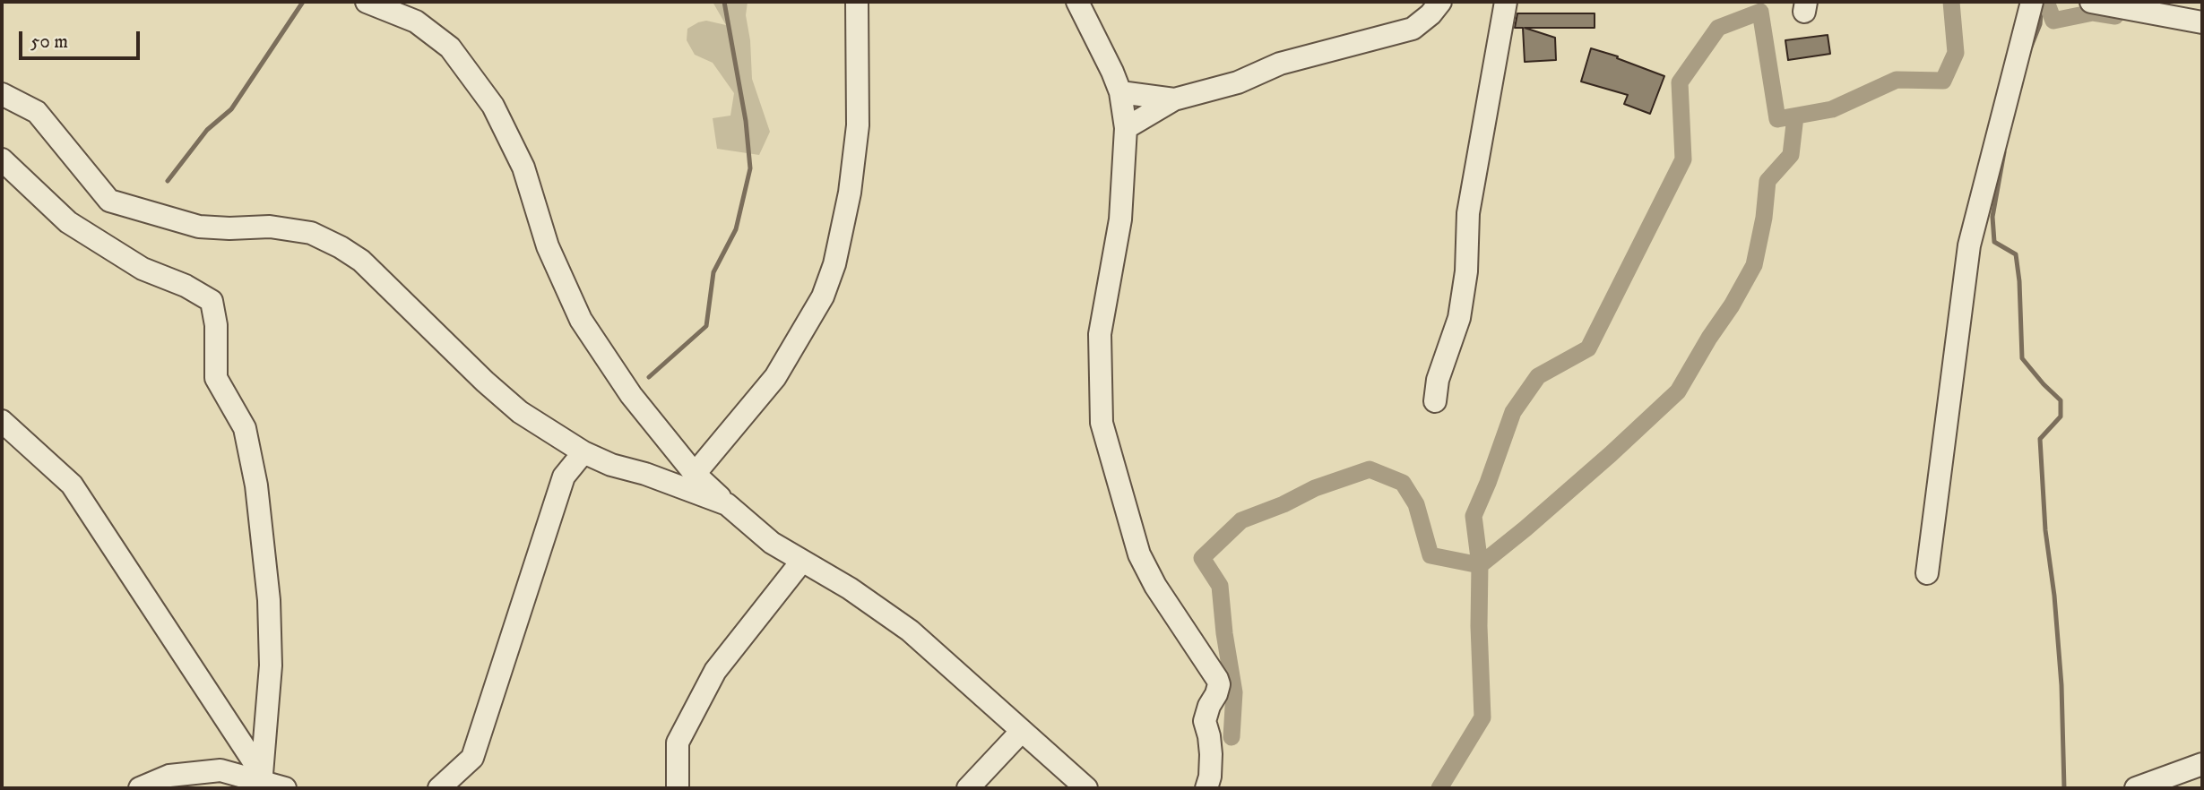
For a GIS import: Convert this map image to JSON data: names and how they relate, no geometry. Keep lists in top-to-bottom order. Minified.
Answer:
{"scale_bar":"50 m"}
